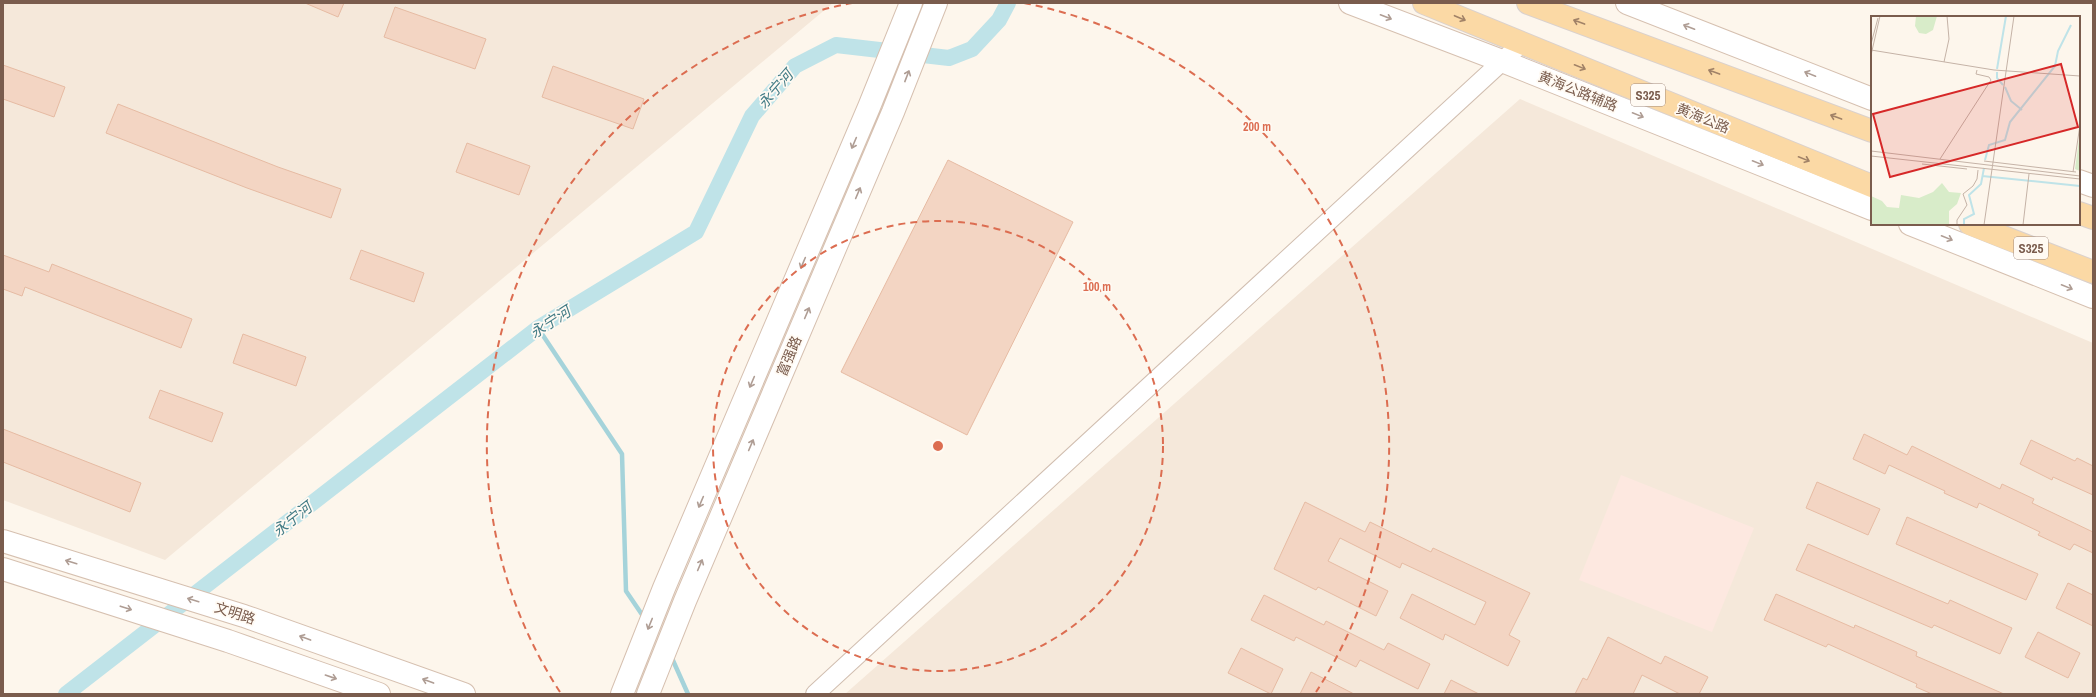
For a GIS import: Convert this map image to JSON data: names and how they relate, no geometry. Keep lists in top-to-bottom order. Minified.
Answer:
{"streets":{"main road":["黄海公路辅路","S325","黄海公路","富强路","文明路"]},"water":["永宁河"],"rings":["200 m","100 m"]}
